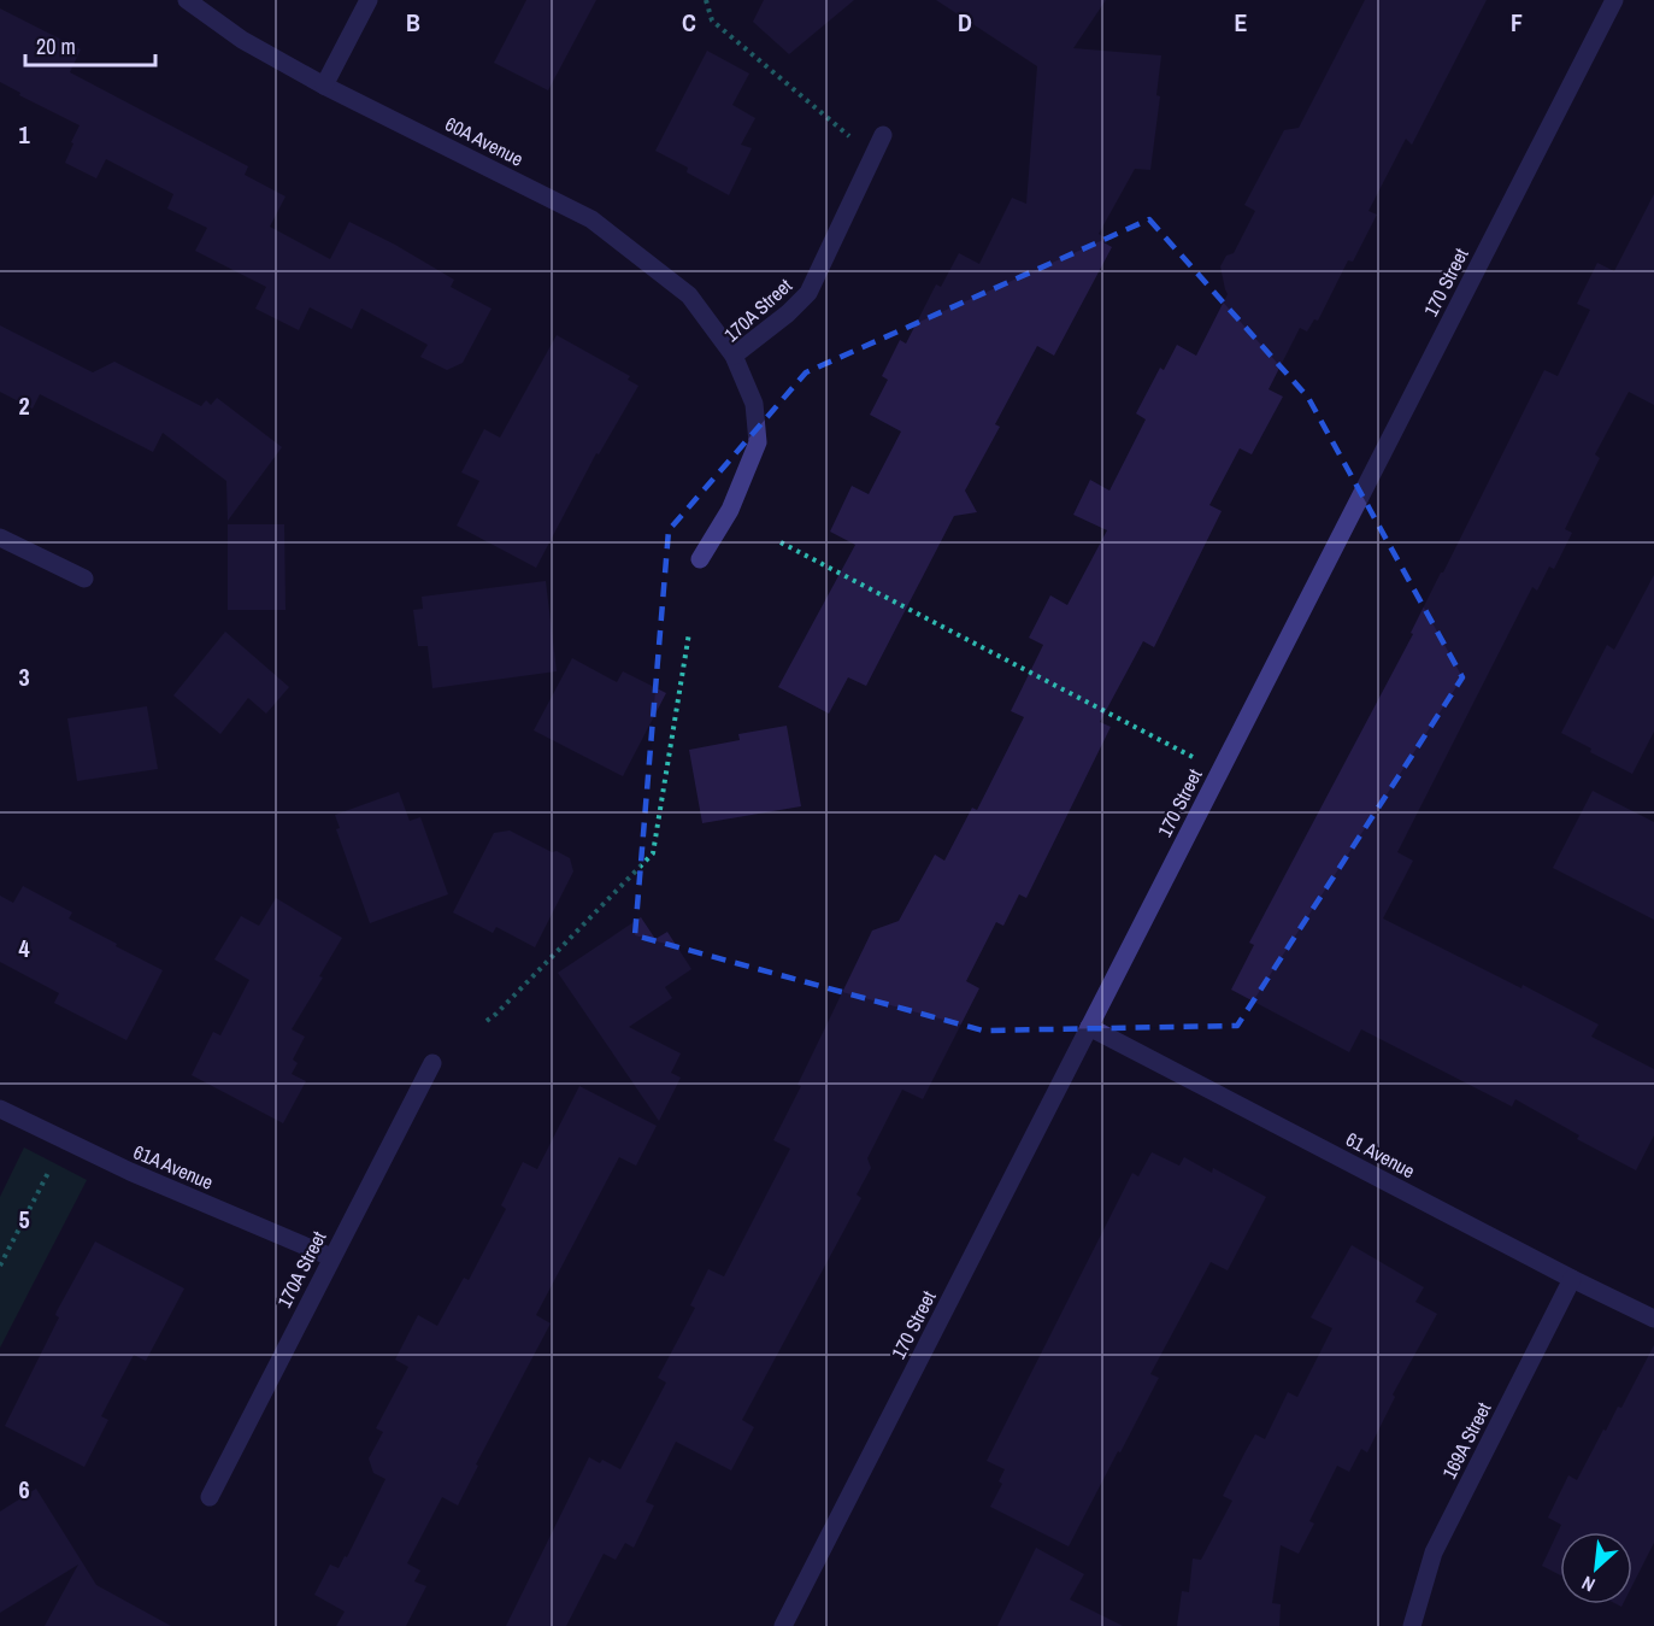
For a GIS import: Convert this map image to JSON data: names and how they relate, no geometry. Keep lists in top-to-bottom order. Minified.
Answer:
{"streets":{"street":["60A Avenue","170 Street","170A Street","61 Avenue","61A Avenue","169A Street"]},"crossings":[["60A Avenue","170A Street"],["170 Street","61 Avenue"],["170A Street","61A Avenue"],["61 Avenue","169A Street"]],"scale_bar":"20 m","north":"bottom left","grid":{"columns":["B","C","D","E","F"],"rows":["1","2","3","4","5","6"]}}
